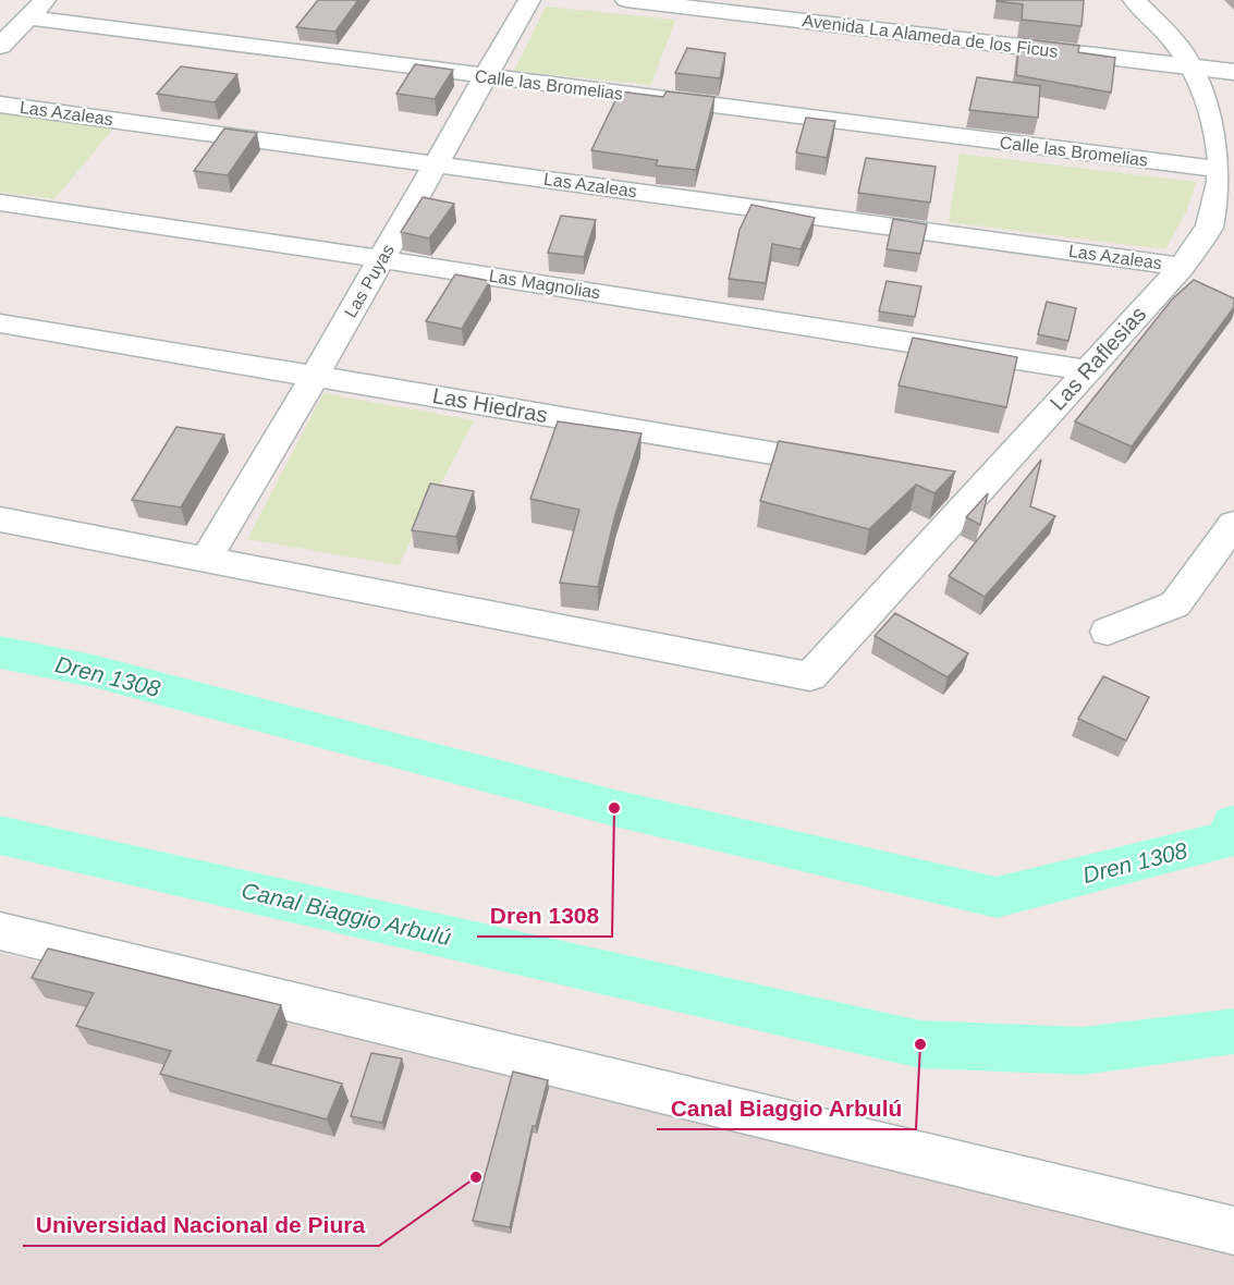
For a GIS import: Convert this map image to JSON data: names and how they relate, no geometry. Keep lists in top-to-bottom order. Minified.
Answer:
{"streets":{"street":["Avenida La Alameda de los Ficus","Calle las Bromelias","Las Azaleas","Las Puyas","Las Magnolias","Las Raflesias","Las Hiedras"]},"crossings":[["Avenida La Alameda de los Ficus","Las Raflesias"],["Calle las Bromelias","Las Puyas"],["Calle las Bromelias","Las Raflesias"],["Las Azaleas","Las Puyas"],["Las Azaleas","Las Raflesias"],["Las Puyas","Las Magnolias"],["Las Puyas","Las Raflesias"],["Las Puyas","Las Hiedras"],["Las Magnolias","Las Raflesias"]],"water":["Dren 1308","Canal Biaggio Arbulú"],"places":["Dren 1308","Canal Biaggio Arbulú","Universidad Nacional de Piura"]}
